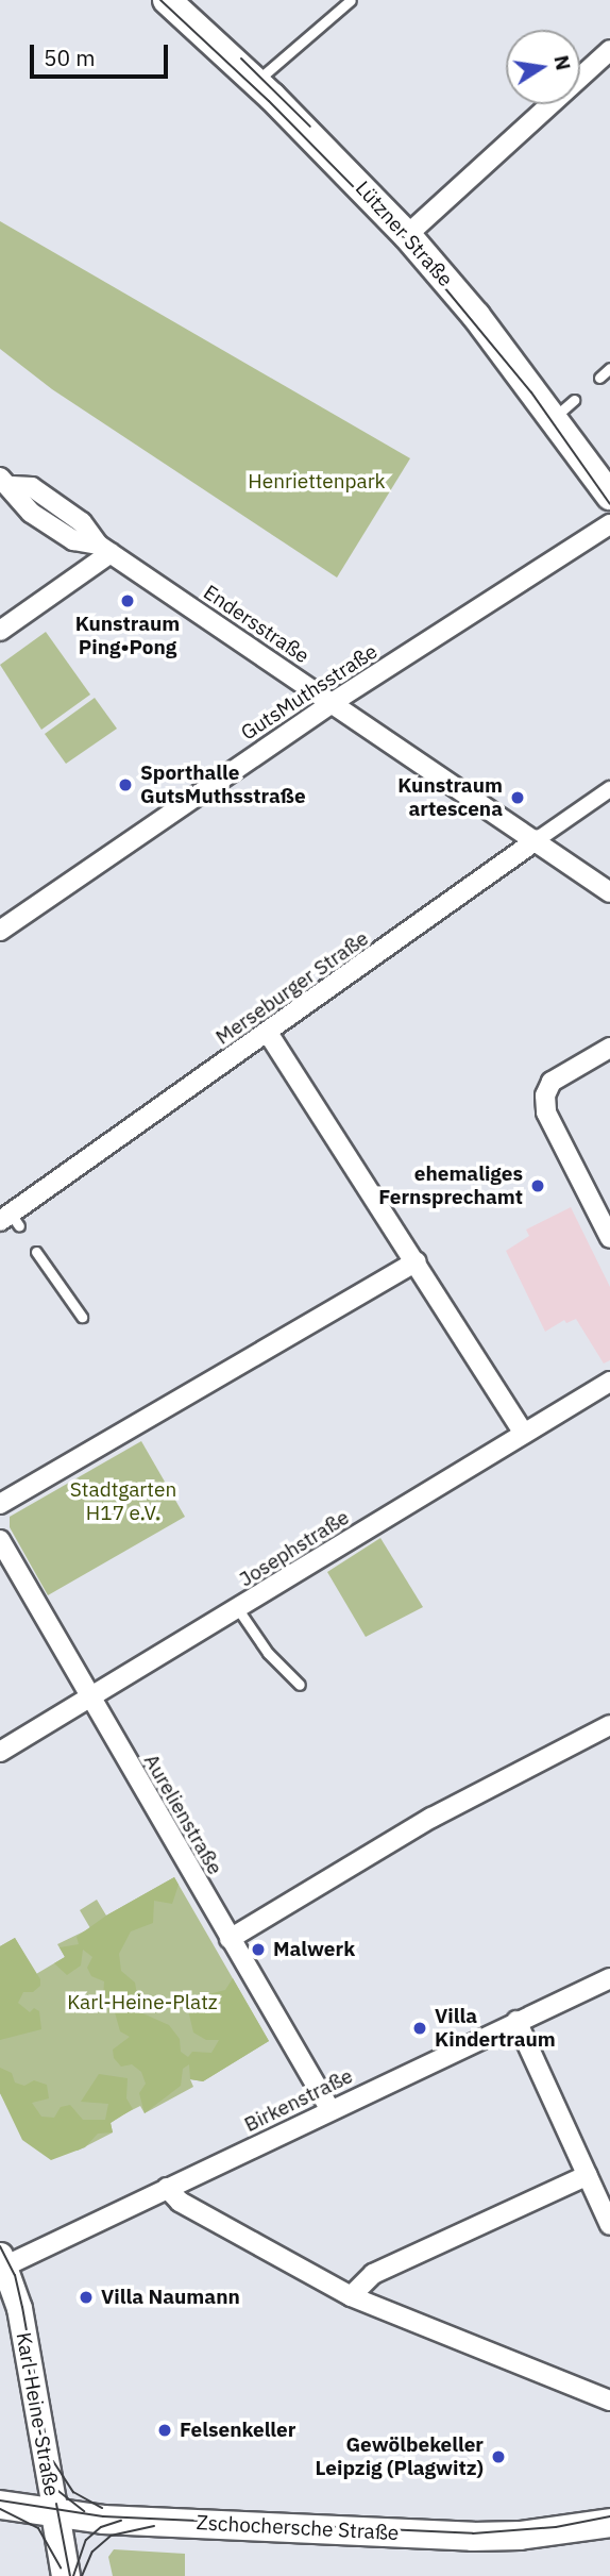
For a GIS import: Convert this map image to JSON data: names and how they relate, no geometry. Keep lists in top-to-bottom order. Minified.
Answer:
{"streets":{"main road":["Lützner Straße","Karl-Heine-Straße","Zschochersche Straße"],"street":["Endersstraße","GutsMuthsstraße","Merseburger Straße","Josephstraße","Aurelienstraße","Birkenstraße"]},"crossings":[["Endersstraße","GutsMuthsstraße"],["Endersstraße","Merseburger Straße"],["Josephstraße","Aurelienstraße"],["Aurelienstraße","Birkenstraße"],["Birkenstraße","Karl-Heine-Straße"],["Karl-Heine-Straße","Zschochersche Straße"]],"parks":["Henriettenpark","Stadtgarten H17 e.V.","Karl-Heine-Platz"],"places":["Kunstraum Ping•Pong","Sporthalle GutsMuthsstraße","Kunstraum artescena","ehemaliges Fernsprechamt","Malwerk","Villa Kindertraum","Villa Naumann","Felsenkeller","Gewölbekeller Leipzig (Plagwitz)"],"scale_bar":"50 m","north":"right"}
